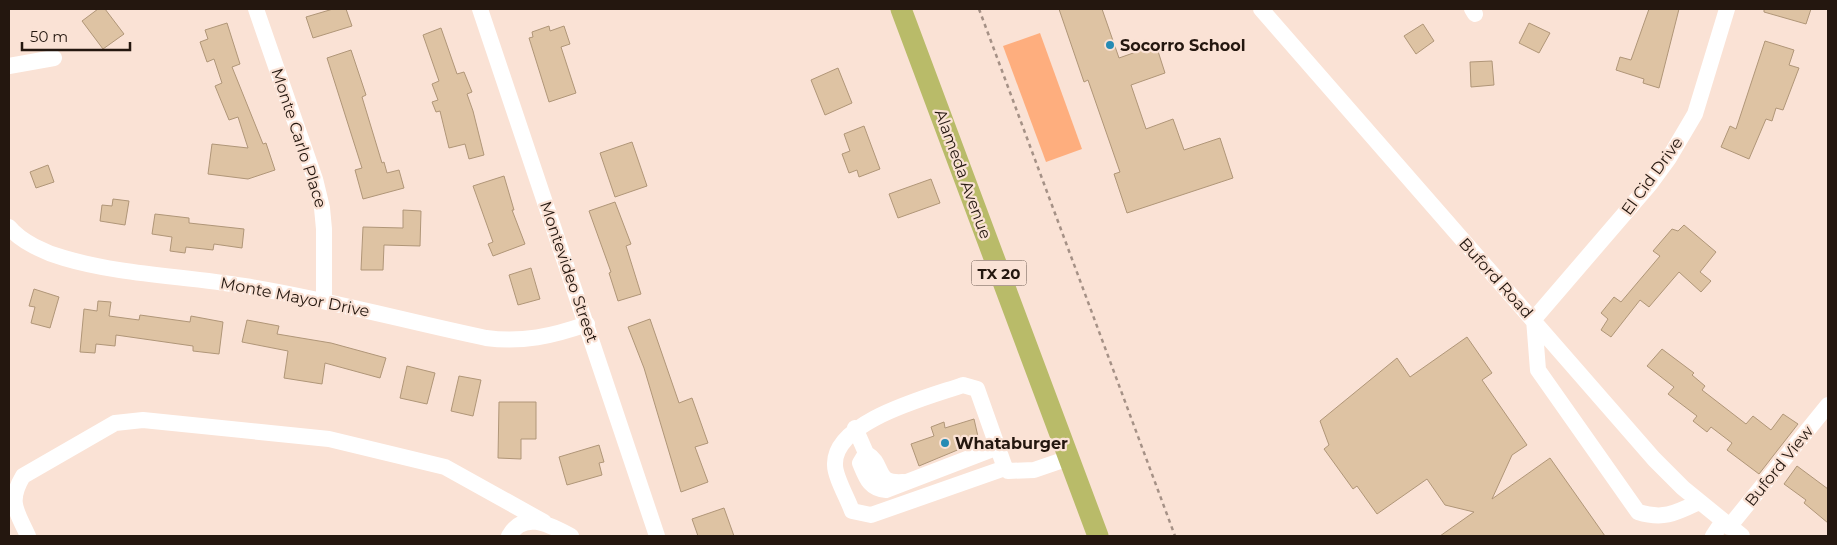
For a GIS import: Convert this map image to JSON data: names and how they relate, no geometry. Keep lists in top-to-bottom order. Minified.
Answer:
{"streets":{"main road":["Alameda Avenue","TX 20"],"street":["Monte Carlo Place","El Cid Drive","Montevideo Street","Buford Road","Monte Mayor Drive","Buford View"]},"crossings":[["Monte Carlo Place","Monte Mayor Drive"],["El Cid Drive","Buford Road"],["Montevideo Street","Monte Mayor Drive"],["Buford Road","Buford View"]],"places":["Socorro School","Whataburger"],"scale_bar":"50 m"}
